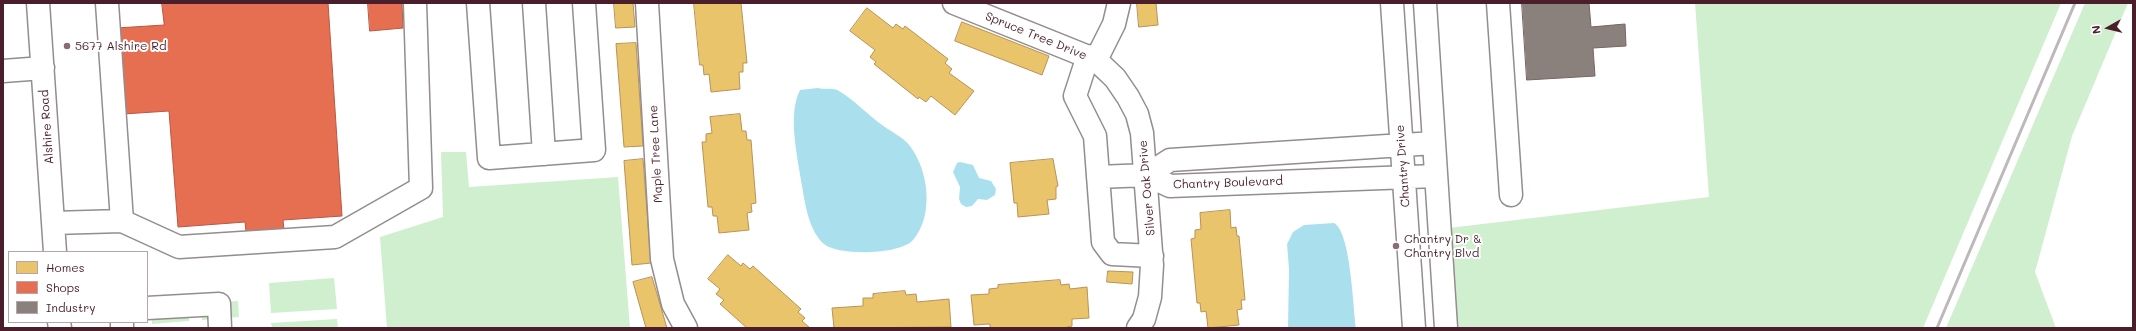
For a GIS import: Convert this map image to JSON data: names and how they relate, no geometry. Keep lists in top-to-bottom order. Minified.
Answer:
{"streets":{"street":["Spruce Tree Drive","Alshire Road","Maple Tree Lane","Chantry Drive","Chantry Boulevard","Silver Oak Drive"]},"crossings":[["Spruce Tree Drive","Silver Oak Drive"],["Chantry Drive","Chantry Boulevard"],["Chantry Boulevard","Silver Oak Drive"]],"places":["5677 Alshire Rd","Chantry Dr & Chantry Blvd"],"legend":["Homes","Shops","Industry"],"north":"left"}
